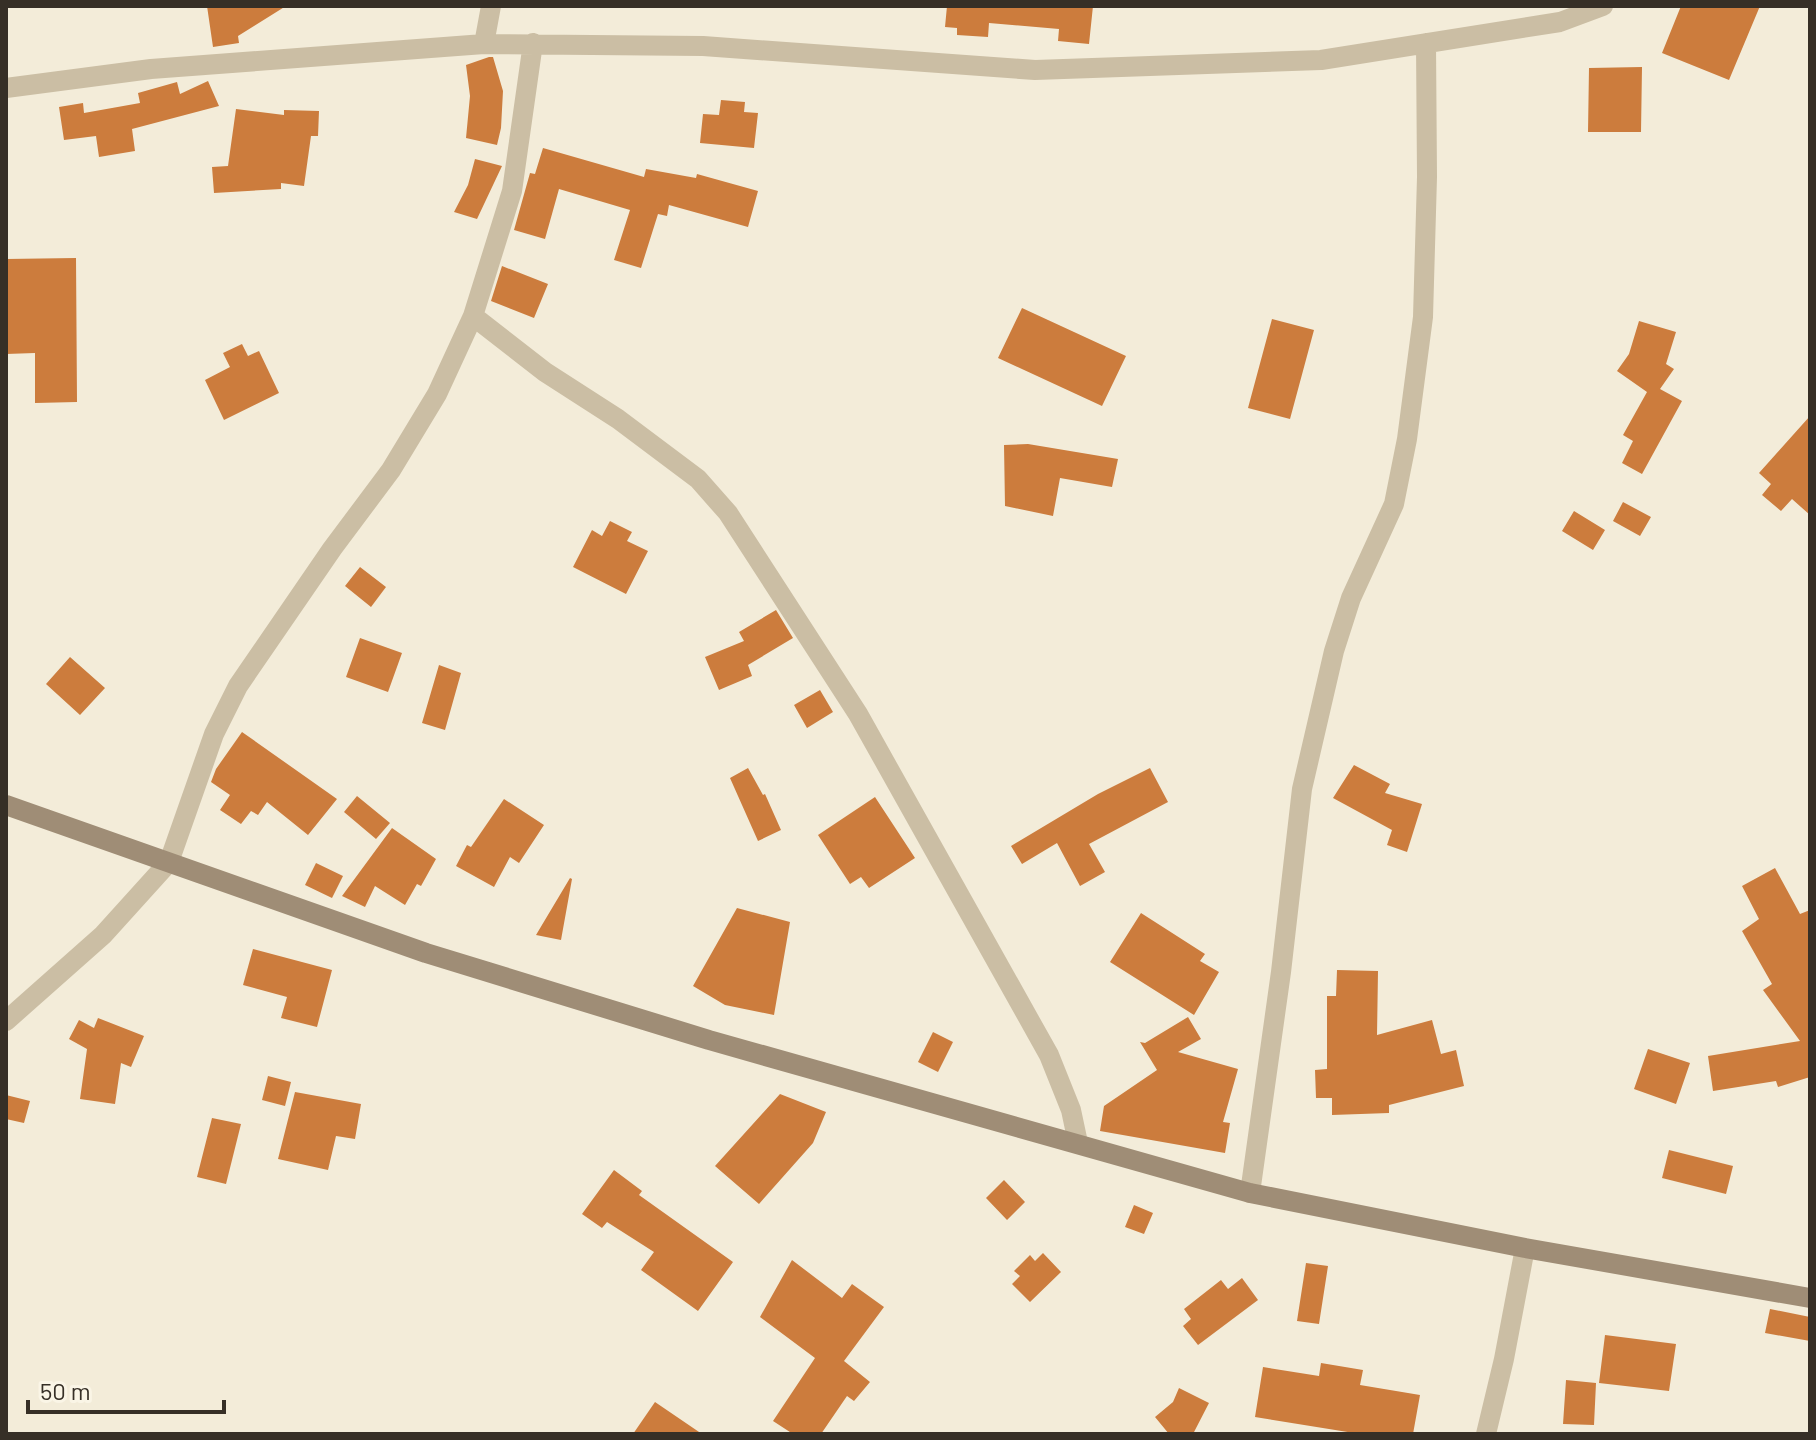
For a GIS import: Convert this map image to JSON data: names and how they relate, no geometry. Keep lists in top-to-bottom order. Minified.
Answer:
{"scale_bar":"50 m"}
